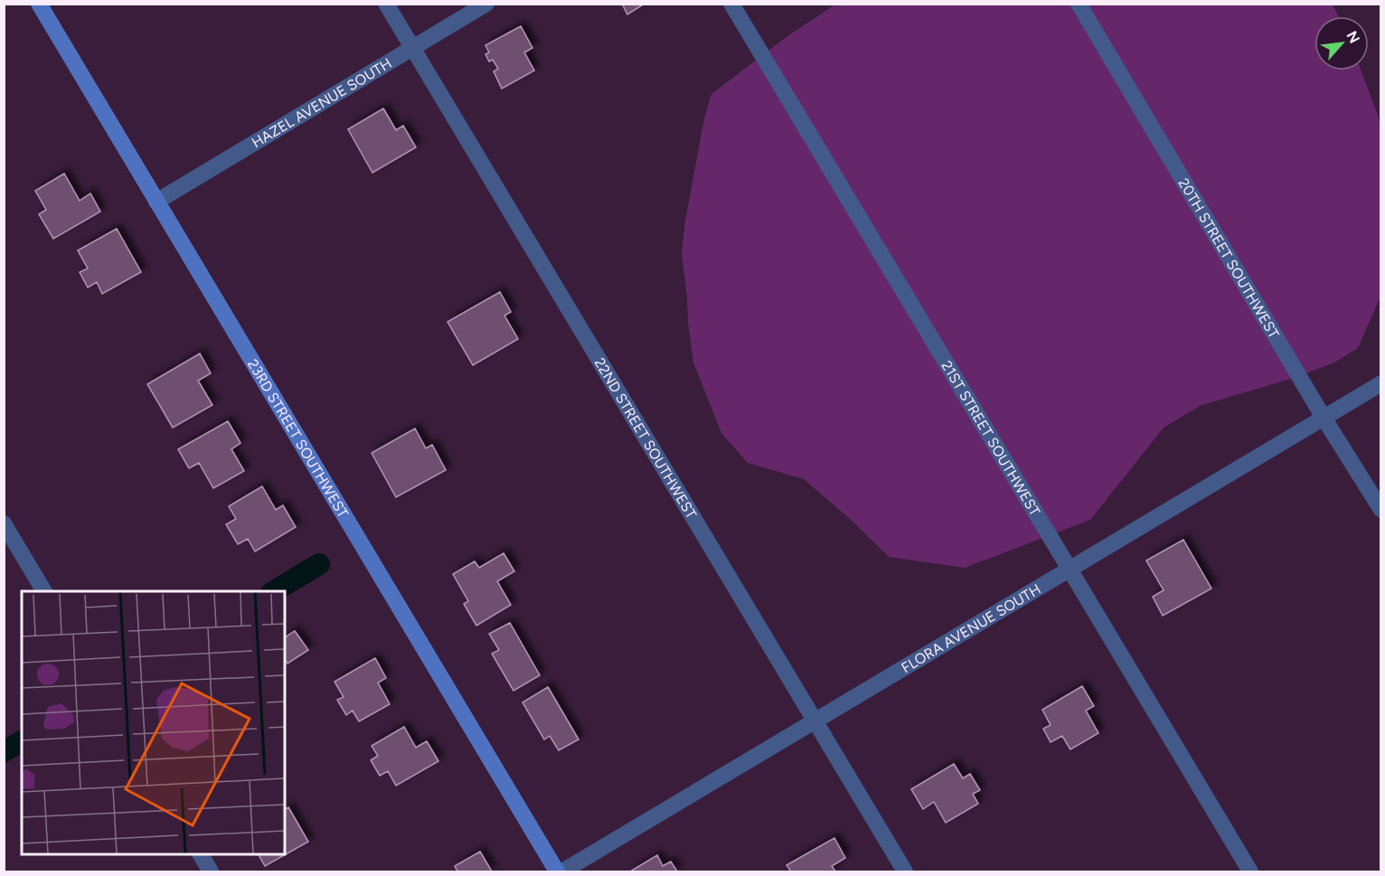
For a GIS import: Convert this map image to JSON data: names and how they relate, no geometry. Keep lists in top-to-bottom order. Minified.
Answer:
{"streets":{"street":["HAZEL AVENUE SOUTH","20TH STREET SOUTHWEST","23RD STREET SOUTHWEST","22ND STREET SOUTHWEST","21ST STREET SOUTHWEST","FLORA AVENUE SOUTH"]},"crossings":[["HAZEL AVENUE SOUTH","23RD STREET SOUTHWEST"],["HAZEL AVENUE SOUTH","22ND STREET SOUTHWEST"],["20TH STREET SOUTHWEST","FLORA AVENUE SOUTH"],["22ND STREET SOUTHWEST","FLORA AVENUE SOUTH"],["21ST STREET SOUTHWEST","FLORA AVENUE SOUTH"]],"north":"top right"}
